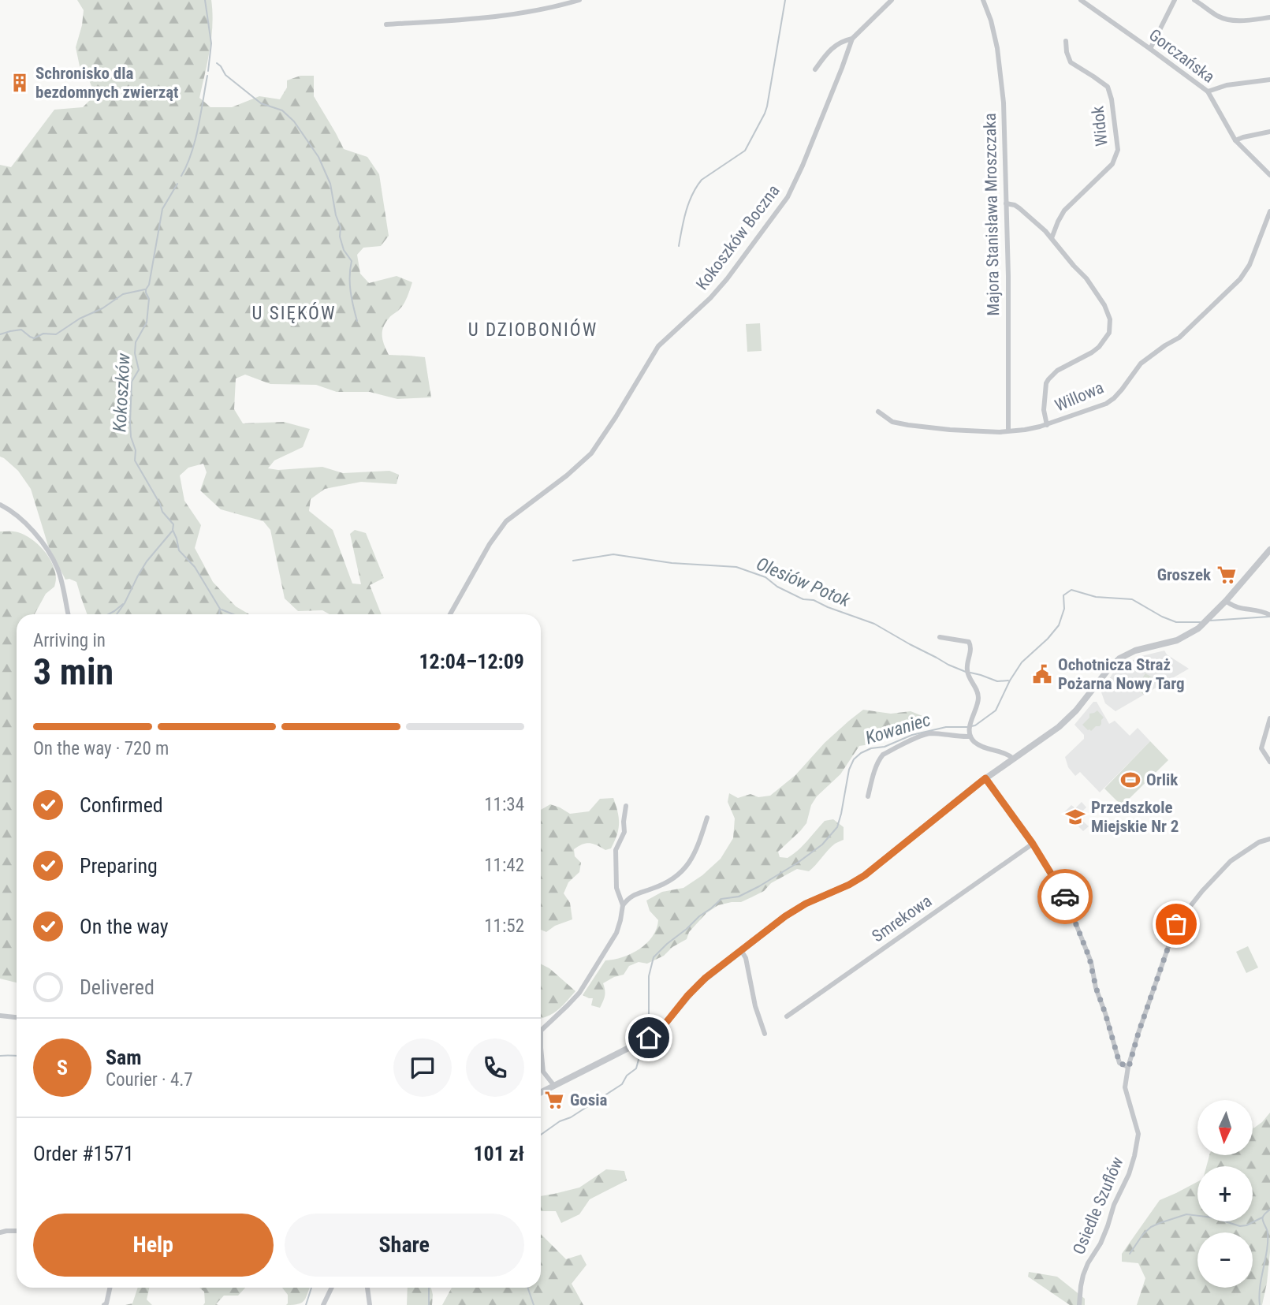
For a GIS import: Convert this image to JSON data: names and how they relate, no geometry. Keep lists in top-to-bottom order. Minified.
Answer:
{"streets":{"street":["Gorczańska","Widok","Majora Stanisława Mroszczaka","Kokoszków Boczna","Willowa","Smrekowa","Osiedle Szuflów"]},"crossings":[["Majora Stanisława Mroszczaka","Willowa"]],"districts":["U SIĘKÓW","U DZIOBONIÓW"],"water":["Kokoszków","Olesiów Potok","Kowaniec"],"places":{"building":["Schronisko dla bezdomnych zwierząt"],"supermarket":["Groszek","Gosia"],"public building":["Ochotnicza Straż Pożarna Nowy Targ"],"sports":["Orlik"],"school or university":["Przedszkole Miejskie Nr 2"]},"north":"bottom","page":{"heading":["3 min","Arriving in","12:04–12:09"],"panel":["Sam","Courier · 4.7","Order #1571","101 zł"],"bar":"On the way · 720 m","list":[["Confirmed","11:34"],["Preparing","11:42"],["On the way","11:52"],"Delivered"],"round":"S","map_buttons":["+","−"],"buttons":["Help","Share"]}}
